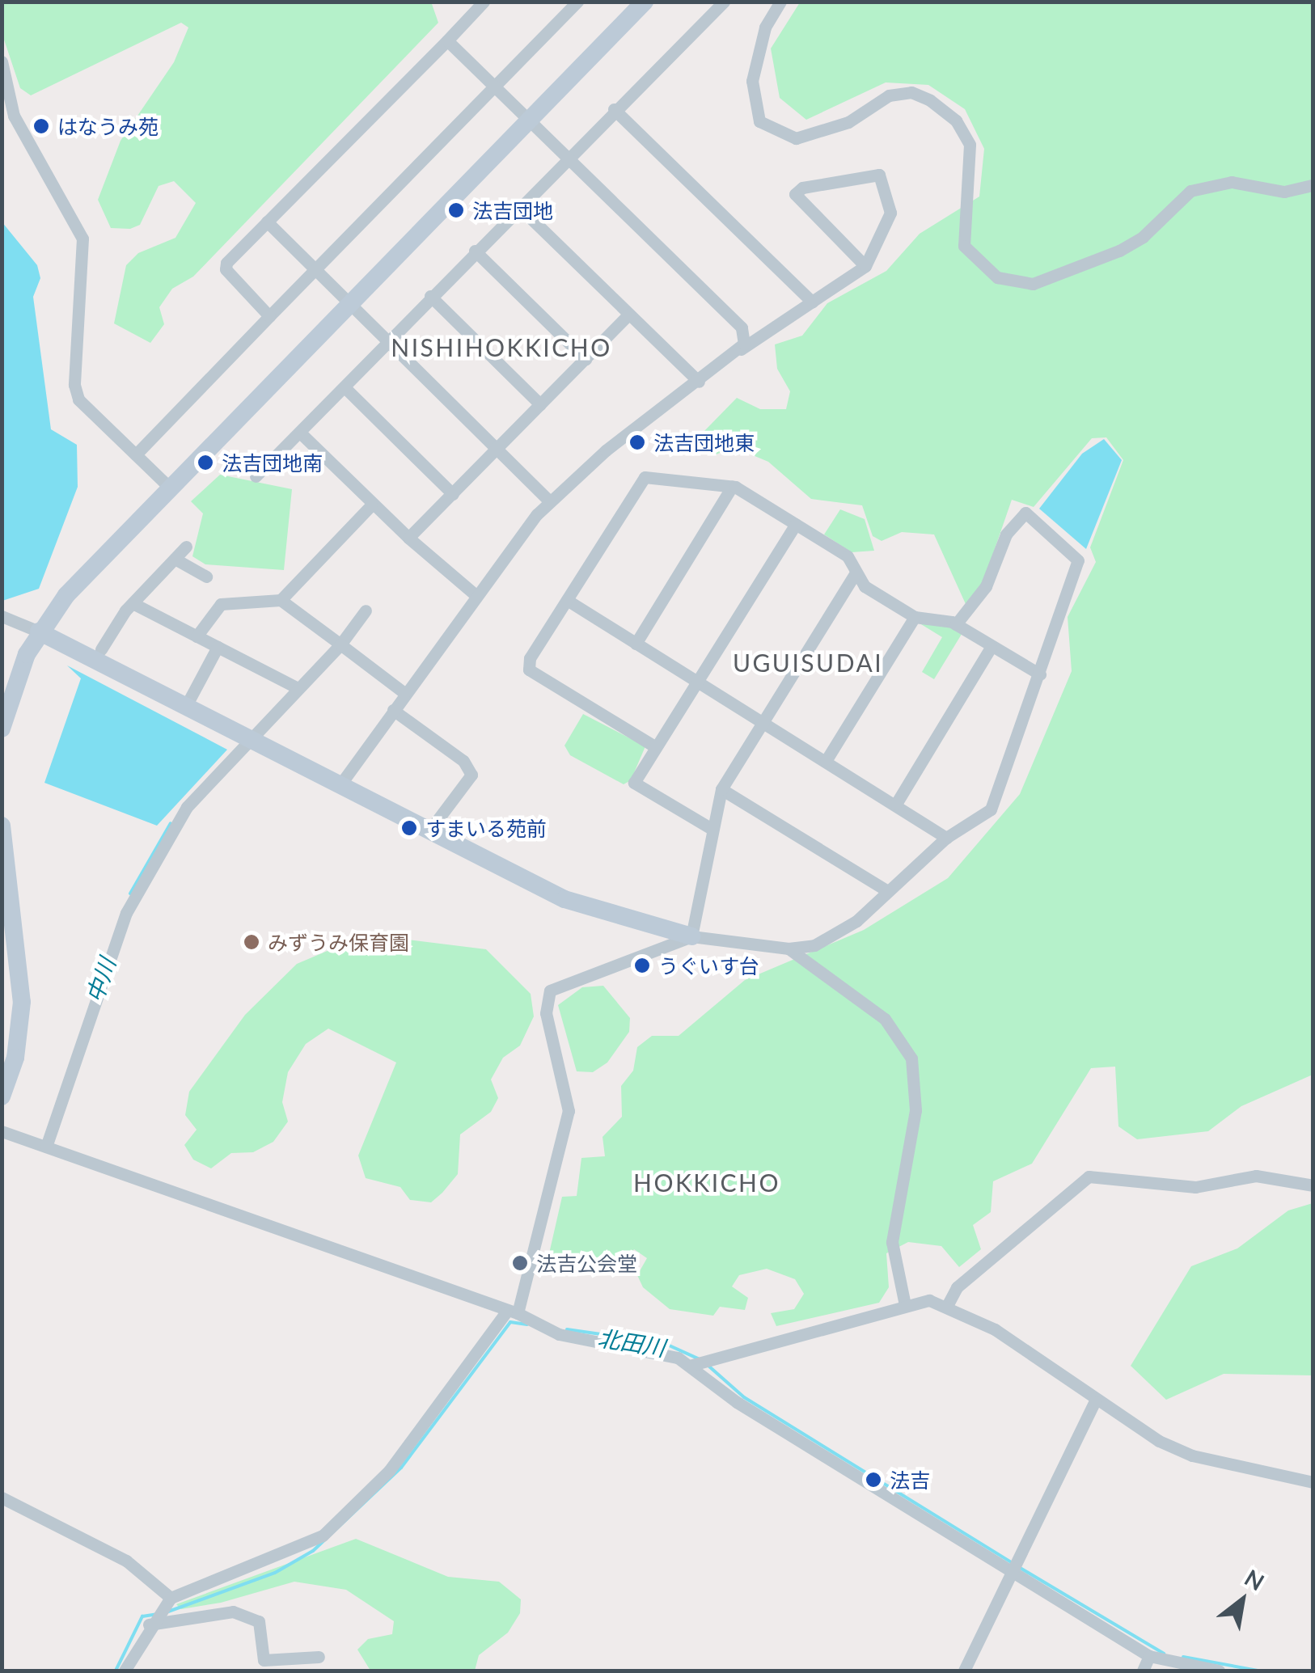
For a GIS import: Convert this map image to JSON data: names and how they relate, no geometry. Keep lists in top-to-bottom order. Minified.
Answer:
{"districts":["NISHIHOKKICHO","UGUISUDAI","HOKKICHO"],"water":["中川","北田川"],"places":["はなうみ苑","法吉団地","法吉団地東","法吉団地南","すまいる苑前","みずうみ保育園","うぐいす台","法吉公会堂","法吉"],"north":"top right"}
